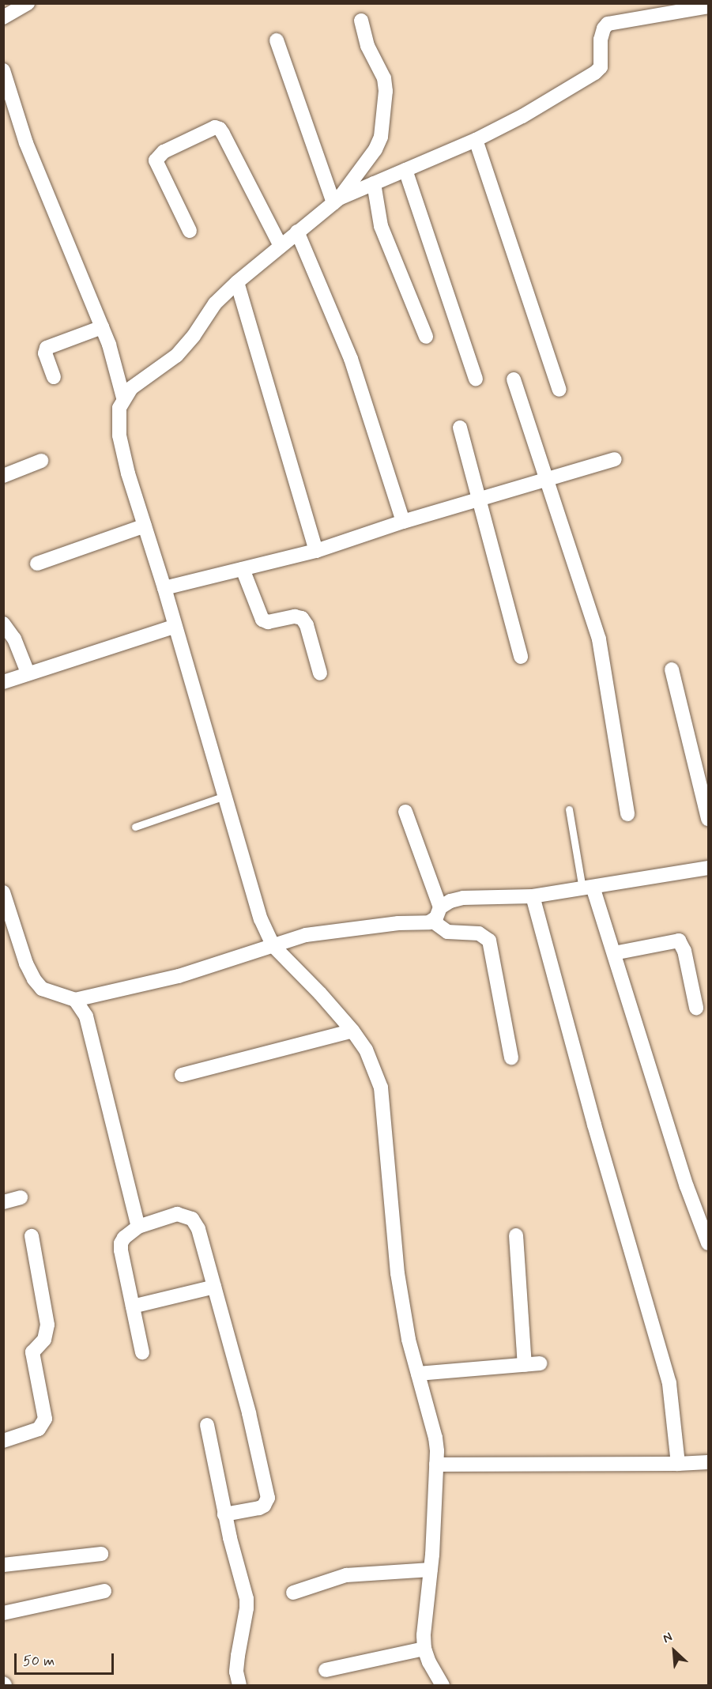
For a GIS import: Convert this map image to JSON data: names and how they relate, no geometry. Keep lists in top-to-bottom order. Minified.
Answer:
{"scale_bar":"50 m","north":"top left"}
